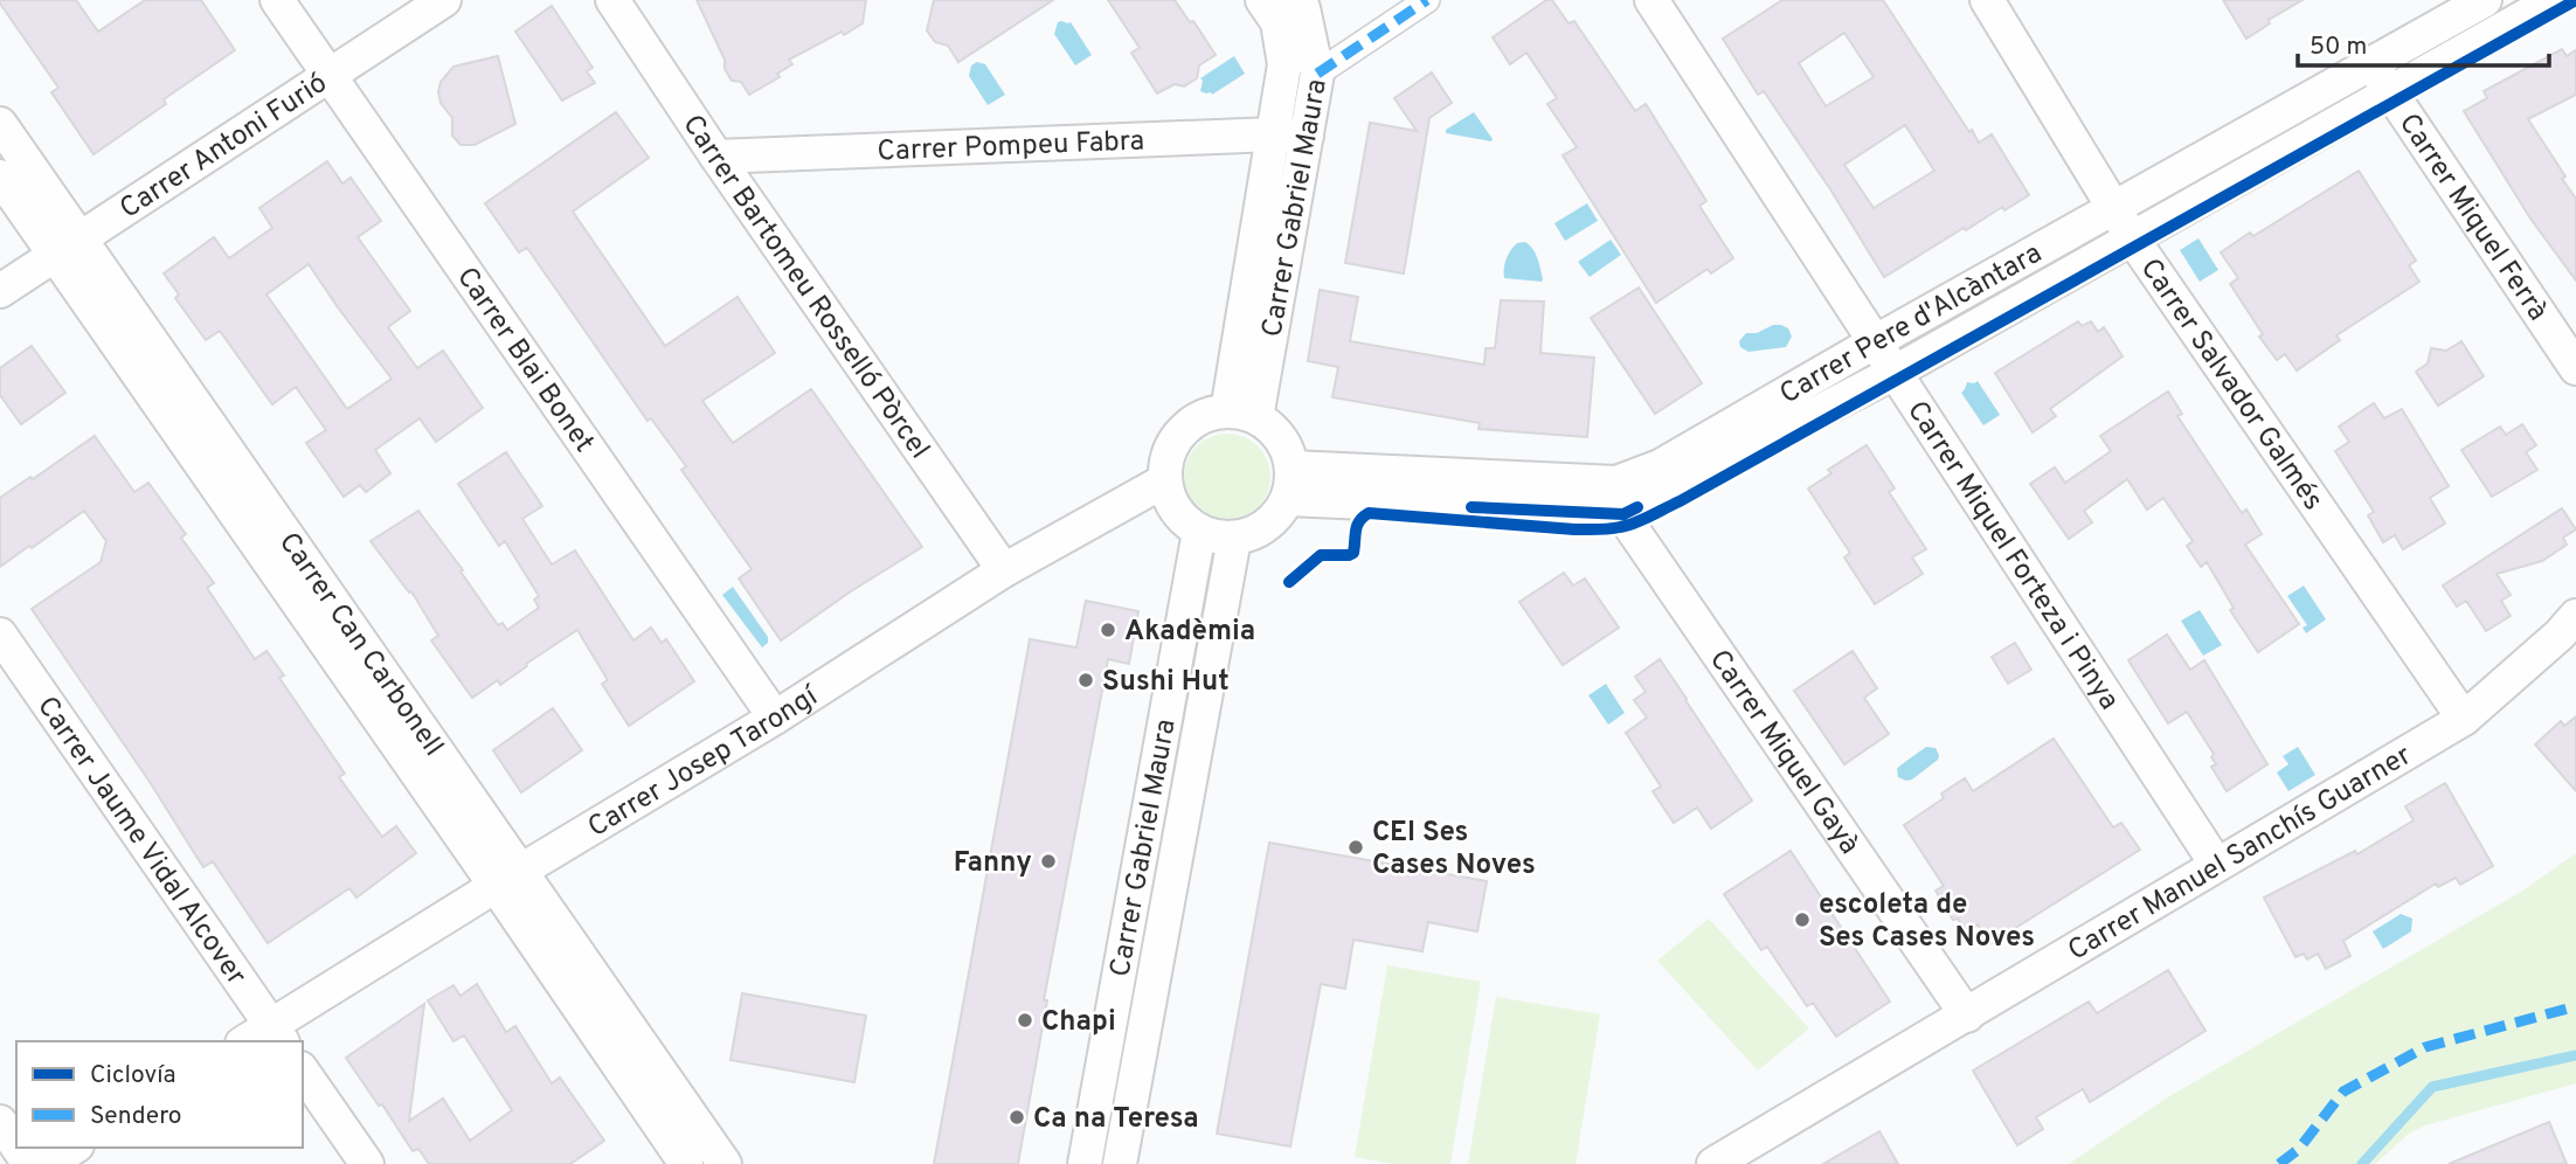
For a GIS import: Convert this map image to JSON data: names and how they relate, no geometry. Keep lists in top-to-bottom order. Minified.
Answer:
{"streets":{"street":["Carrer Pompeu Fabra","Carrer Antoni Furió","Carrer Gabriel Maura","Carrer Miquel Ferrà","Carrer Bartomeu Rosselló Pòrcel","Carrer Pere d'Alcàntara","Carrer Blai Bonet","Carrer Salvador Galmés","Carrer Miquel Forteza i Pinya","Carrer Can Carbonell","Carrer Miquel Gayà","Carrer Josep Tarongí","Carrer Jaume Vidal Alcover","Carrer Manuel Sanchís Guarner"]},"crossings":[["Carrer Pompeu Fabra","Carrer Gabriel Maura"],["Carrer Pompeu Fabra","Carrer Bartomeu Rosselló Pòrcel"],["Carrer Antoni Furió","Carrer Blai Bonet"],["Carrer Antoni Furió","Carrer Can Carbonell"],["Carrer Gabriel Maura","Carrer Pere d'Alcàntara"],["Carrer Gabriel Maura","Carrer Josep Tarongí"],["Carrer Miquel Ferrà","Carrer Pere d'Alcàntara"],["Carrer Bartomeu Rosselló Pòrcel","Carrer Josep Tarongí"],["Carrer Pere d'Alcàntara","Carrer Salvador Galmés"],["Carrer Pere d'Alcàntara","Carrer Miquel Forteza i Pinya"],["Carrer Pere d'Alcàntara","Carrer Miquel Gayà"],["Carrer Pere d'Alcàntara","Carrer Josep Tarongí"],["Carrer Blai Bonet","Carrer Josep Tarongí"],["Carrer Salvador Galmés","Carrer Manuel Sanchís Guarner"],["Carrer Miquel Forteza i Pinya","Carrer Manuel Sanchís Guarner"],["Carrer Can Carbonell","Carrer Josep Tarongí"],["Carrer Miquel Gayà","Carrer Manuel Sanchís Guarner"],["Carrer Josep Tarongí","Carrer Jaume Vidal Alcover"]],"places":["Akadèmia","Sushi Hut","CEI Ses Cases Noves","Fanny","escoleta de Ses Cases Noves","Chapi","Ca na Teresa"],"legend":["Ciclovía","Sendero"],"scale_bar":"50 m"}
